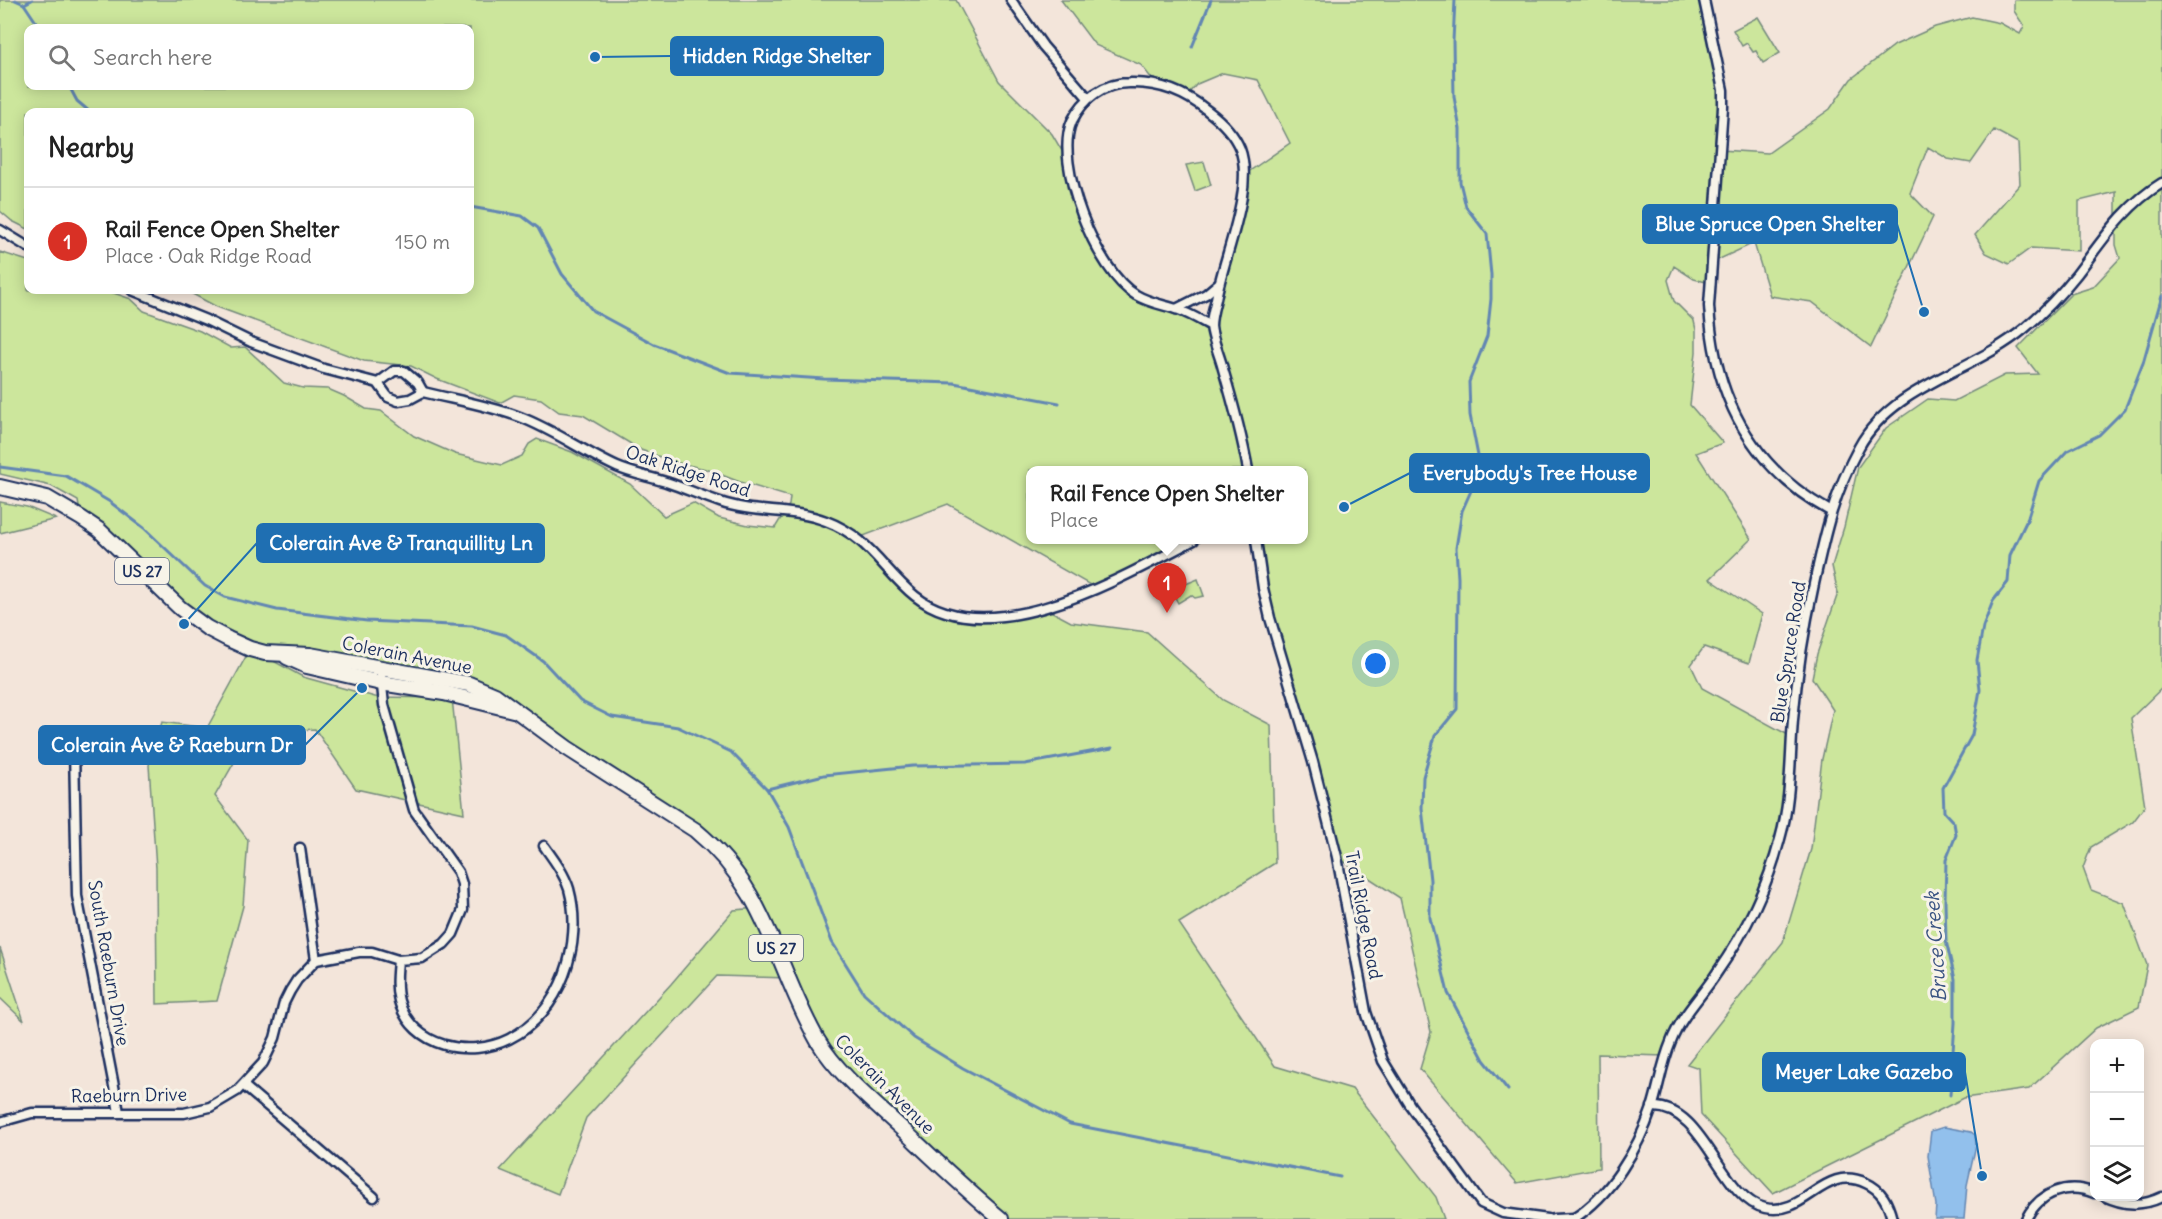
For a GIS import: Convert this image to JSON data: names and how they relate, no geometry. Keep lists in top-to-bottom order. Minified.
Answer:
{"streets":{"main road":["US 27","Colerain Avenue"],"street":["Oak Ridge Road","Blue Spruce Road","Trail Ridge Road","South Raeburn Drive","Raeburn Drive"]},"crossings":[["South Raeburn Drive","Raeburn Drive"]],"water":["Bruce Creek"],"places":["Hidden Ridge Shelter","Blue Spruce Open Shelter","Everybody's Tree House","Colerain Ave & Tranquillity Ln","Colerain Ave & Raeburn Dr","Meyer Lake Gazebo"],"page":{"search":"Search here","heading":"Nearby","list":[{"mark":"1","name":"Rail Fence Open Shelter","note":"Place · Oak Ridge Road","value":"150 m"}],"popup":["Rail Fence Open Shelter","Place"],"pins":"1","map_buttons":["+","−"]}}
